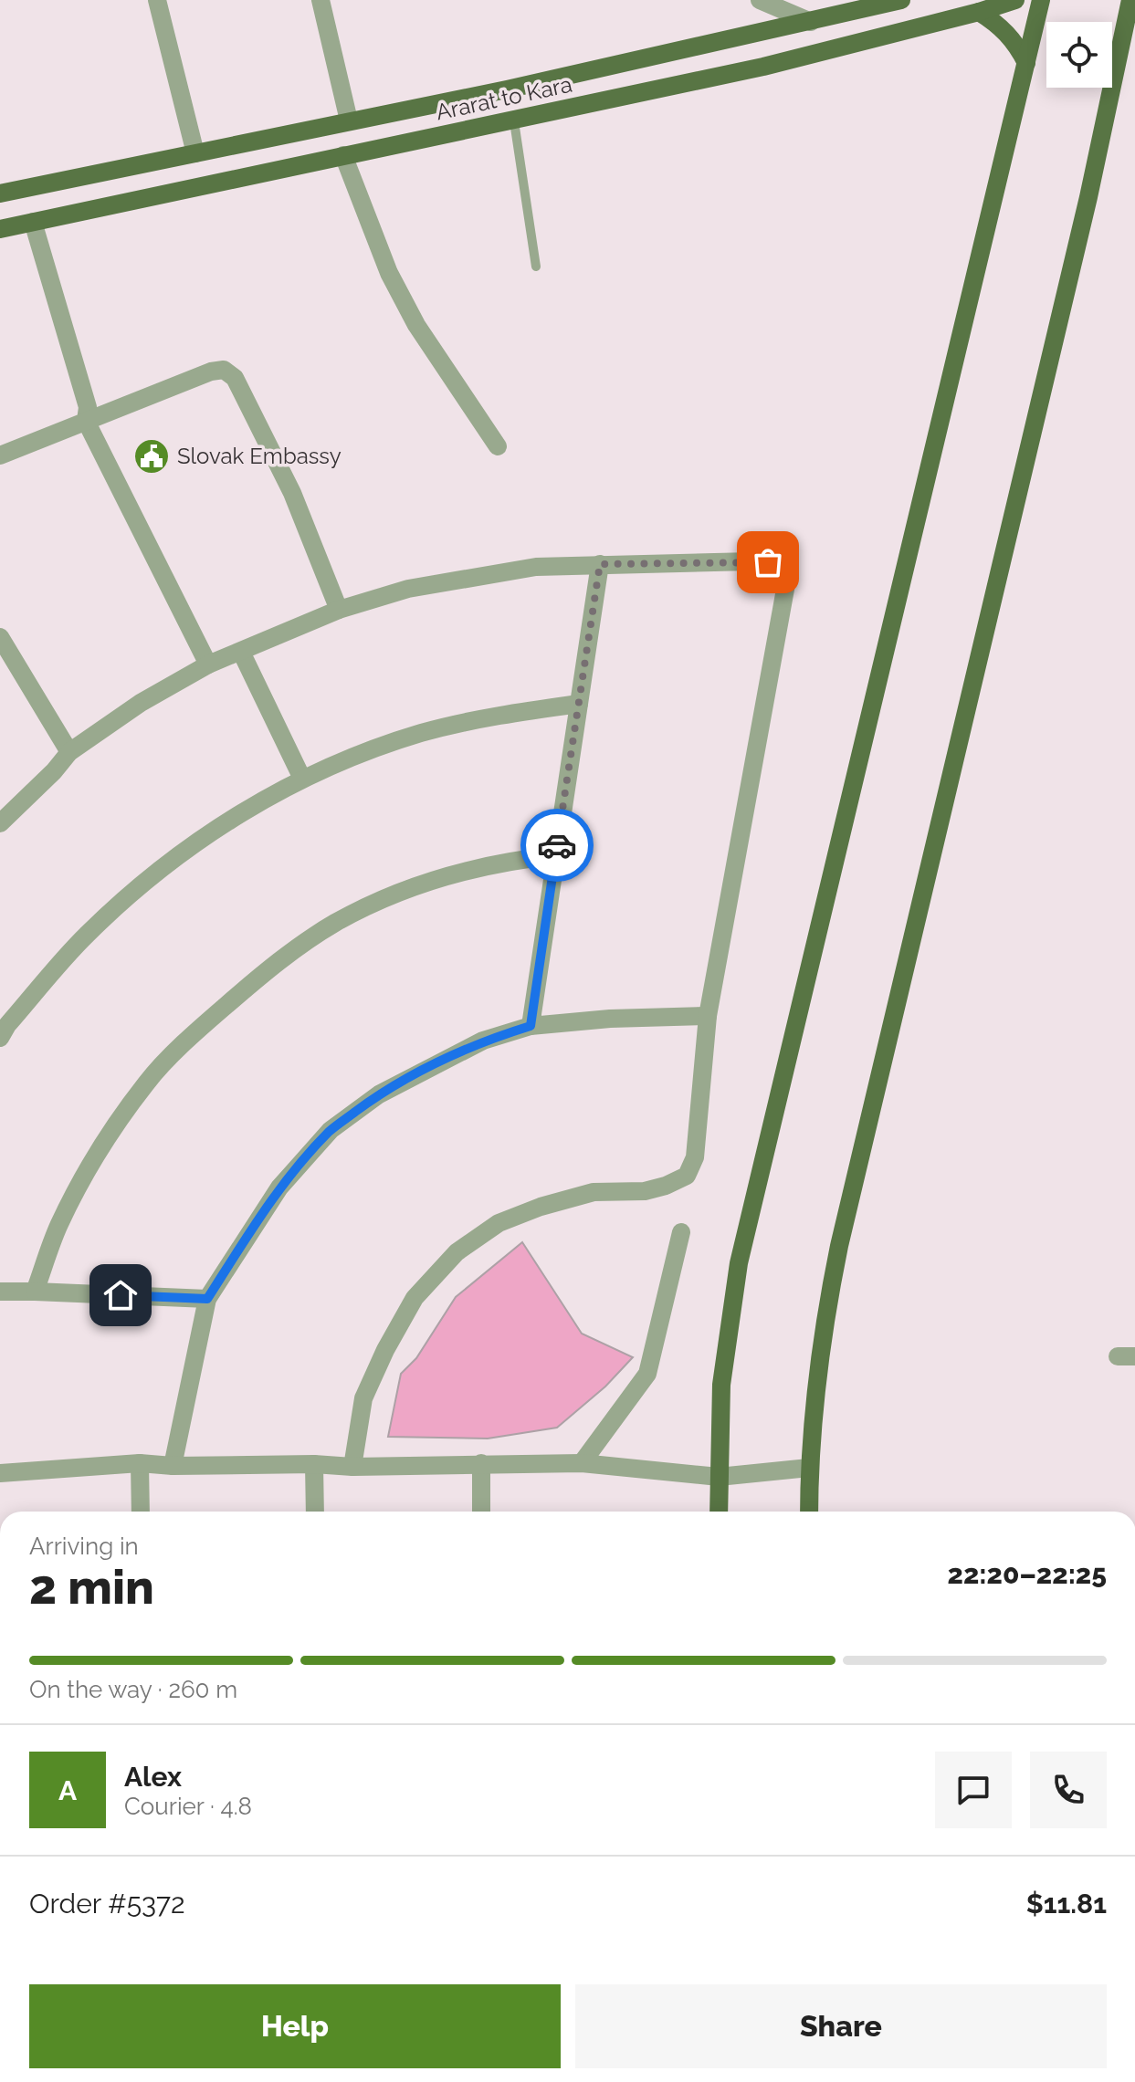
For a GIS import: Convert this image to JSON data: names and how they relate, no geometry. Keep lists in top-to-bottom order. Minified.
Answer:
{"streets":{"main road":["Ararat to Kara"]},"places":{"public building":["Slovak Embassy"]},"page":{"heading":["2 min","Arriving in","22:20–22:25"],"panel":["Alex","Courier · 4.8","Order #5372","$11.81"],"bar":"On the way · 260 m","round":"A","buttons":["Help","Share"]}}
